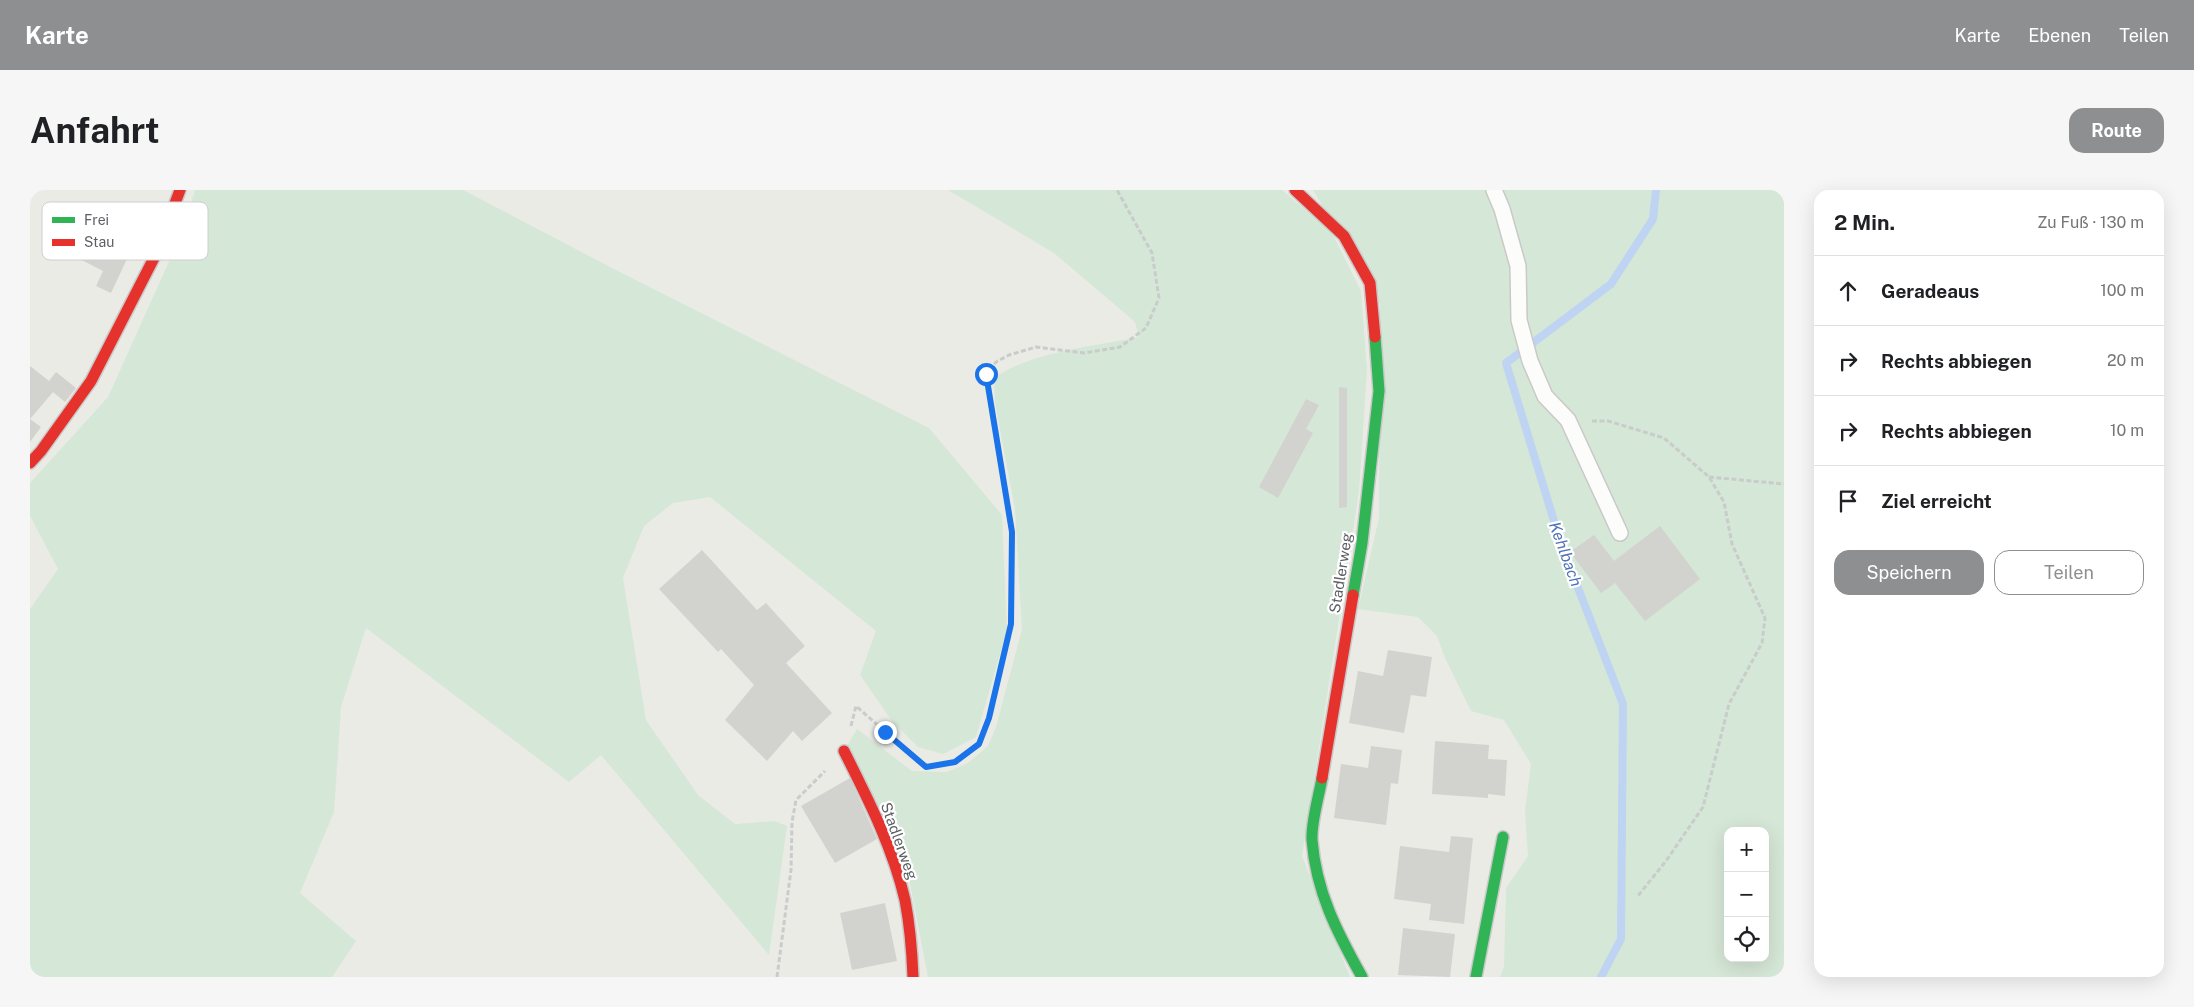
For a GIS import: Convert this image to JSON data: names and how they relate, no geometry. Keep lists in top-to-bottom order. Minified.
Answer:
{"streets":{"street":["Stadlerweg"]},"water":["Kehlbach"],"legend":["Frei","Stau"],"page":{"header":"Karte","nav":["Karte","Ebenen","Teilen"],"buttons":["Route",["Speichern","Teilen"]],"title":"Anfahrt","heading":["2 Min.","Zu Fuß · 130 m"],"list":[["Geradeaus","100 m"],["Rechts abbiegen","20 m"],["Rechts abbiegen","10 m"],"Ziel erreicht"],"map_buttons":["+","−"]}}
